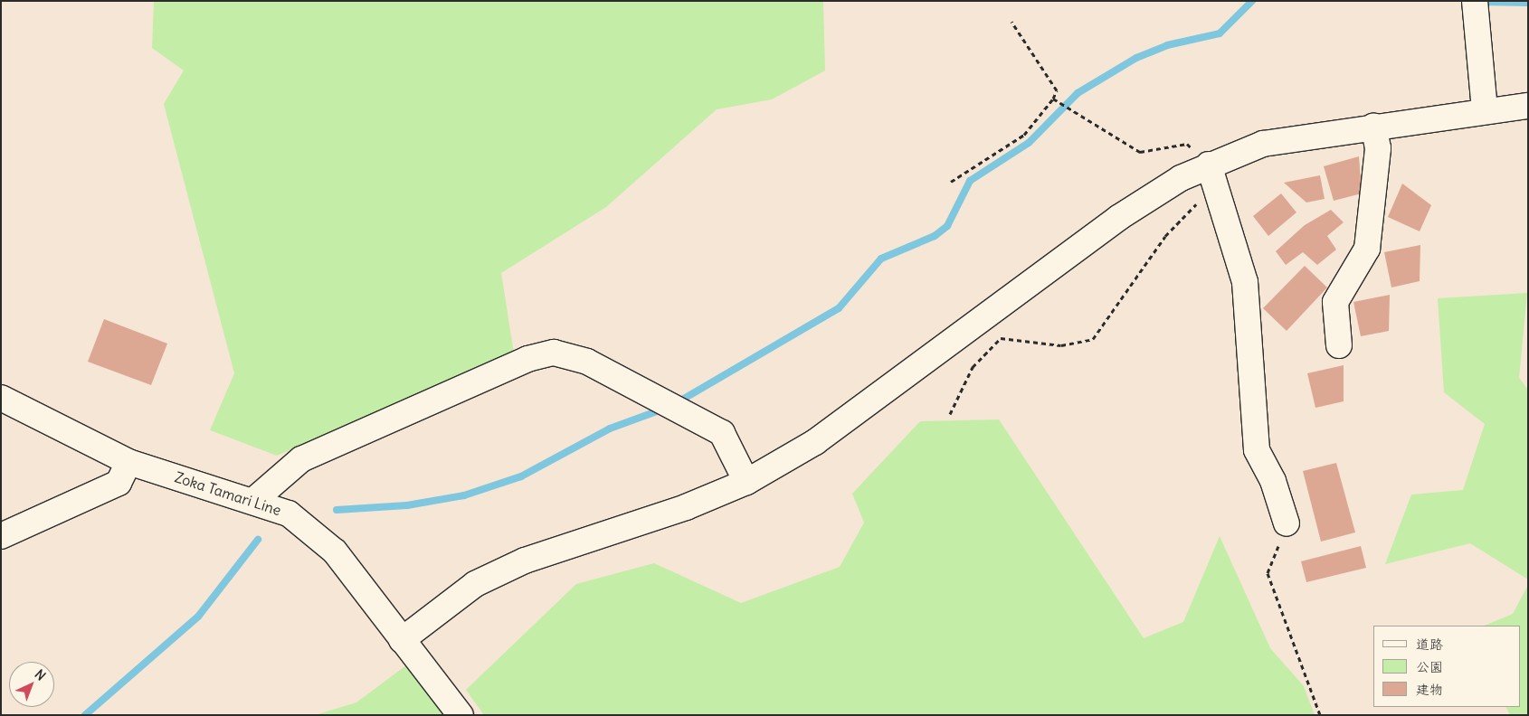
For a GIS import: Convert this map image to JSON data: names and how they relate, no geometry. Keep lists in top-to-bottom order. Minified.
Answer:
{"streets":{"street":["Zoka Tamari Line"]},"legend":["道路","公園","建物"],"north":"top right"}
